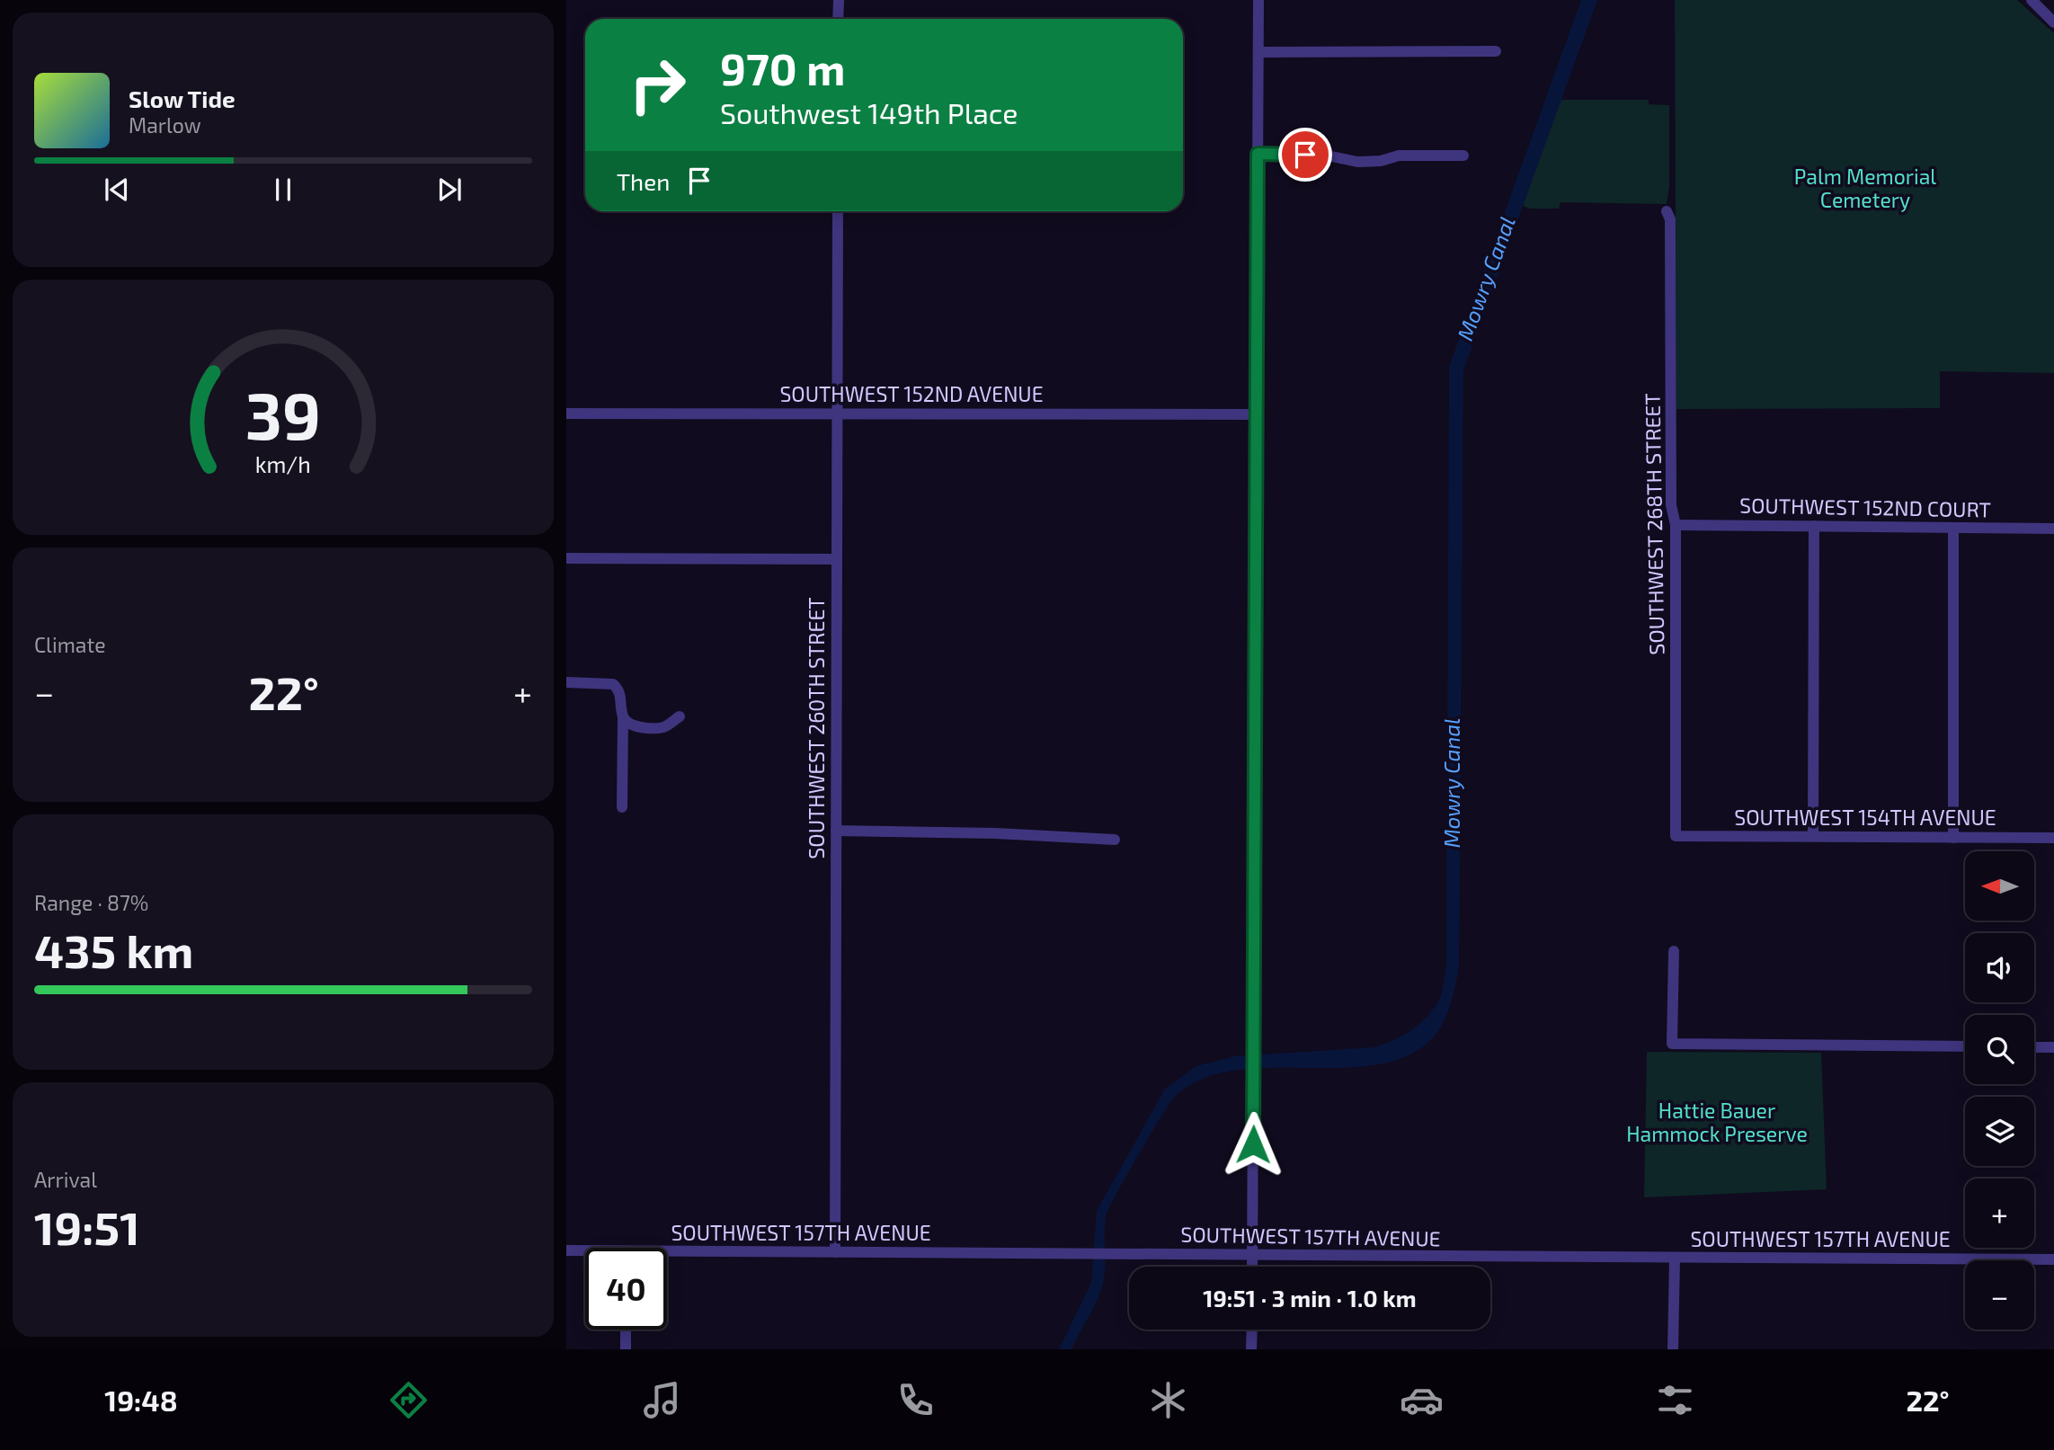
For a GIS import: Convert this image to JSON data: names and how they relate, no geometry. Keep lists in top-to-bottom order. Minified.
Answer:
{"streets":{"street":["SOUTHWEST 152ND AVENUE","SOUTHWEST 152ND COURT","SOUTHWEST 268TH STREET","SOUTHWEST 260TH STREET","SOUTHWEST 154TH AVENUE","SOUTHWEST 157TH AVENUE"]},"crossings":[["SOUTHWEST 152ND AVENUE","SOUTHWEST 260TH STREET"],["SOUTHWEST 152ND COURT","SOUTHWEST 268TH STREET"],["SOUTHWEST 268TH STREET","SOUTHWEST 154TH AVENUE"],["SOUTHWEST 260TH STREET","SOUTHWEST 157TH AVENUE"]],"water":["Mowry Canal"],"parks":["Palm Memorial Cemetery","Hattie Bauer Hammock Preserve"],"north":"left","page":{"turn":["970 m","Southwest 149th Place"],"song":["Slow Tide","Marlow"],"then":"Then","tile":["Climate",["Range · 87%","435 km"],["Arrival","19:51"]],"heat":["−","22°","+"],"map_buttons":["+","−"],"limit":"40","trip":"19:51 · 3 min · 1.0 km","tabs":["19:48","22°"],"gauge":["39","km/h"]}}
